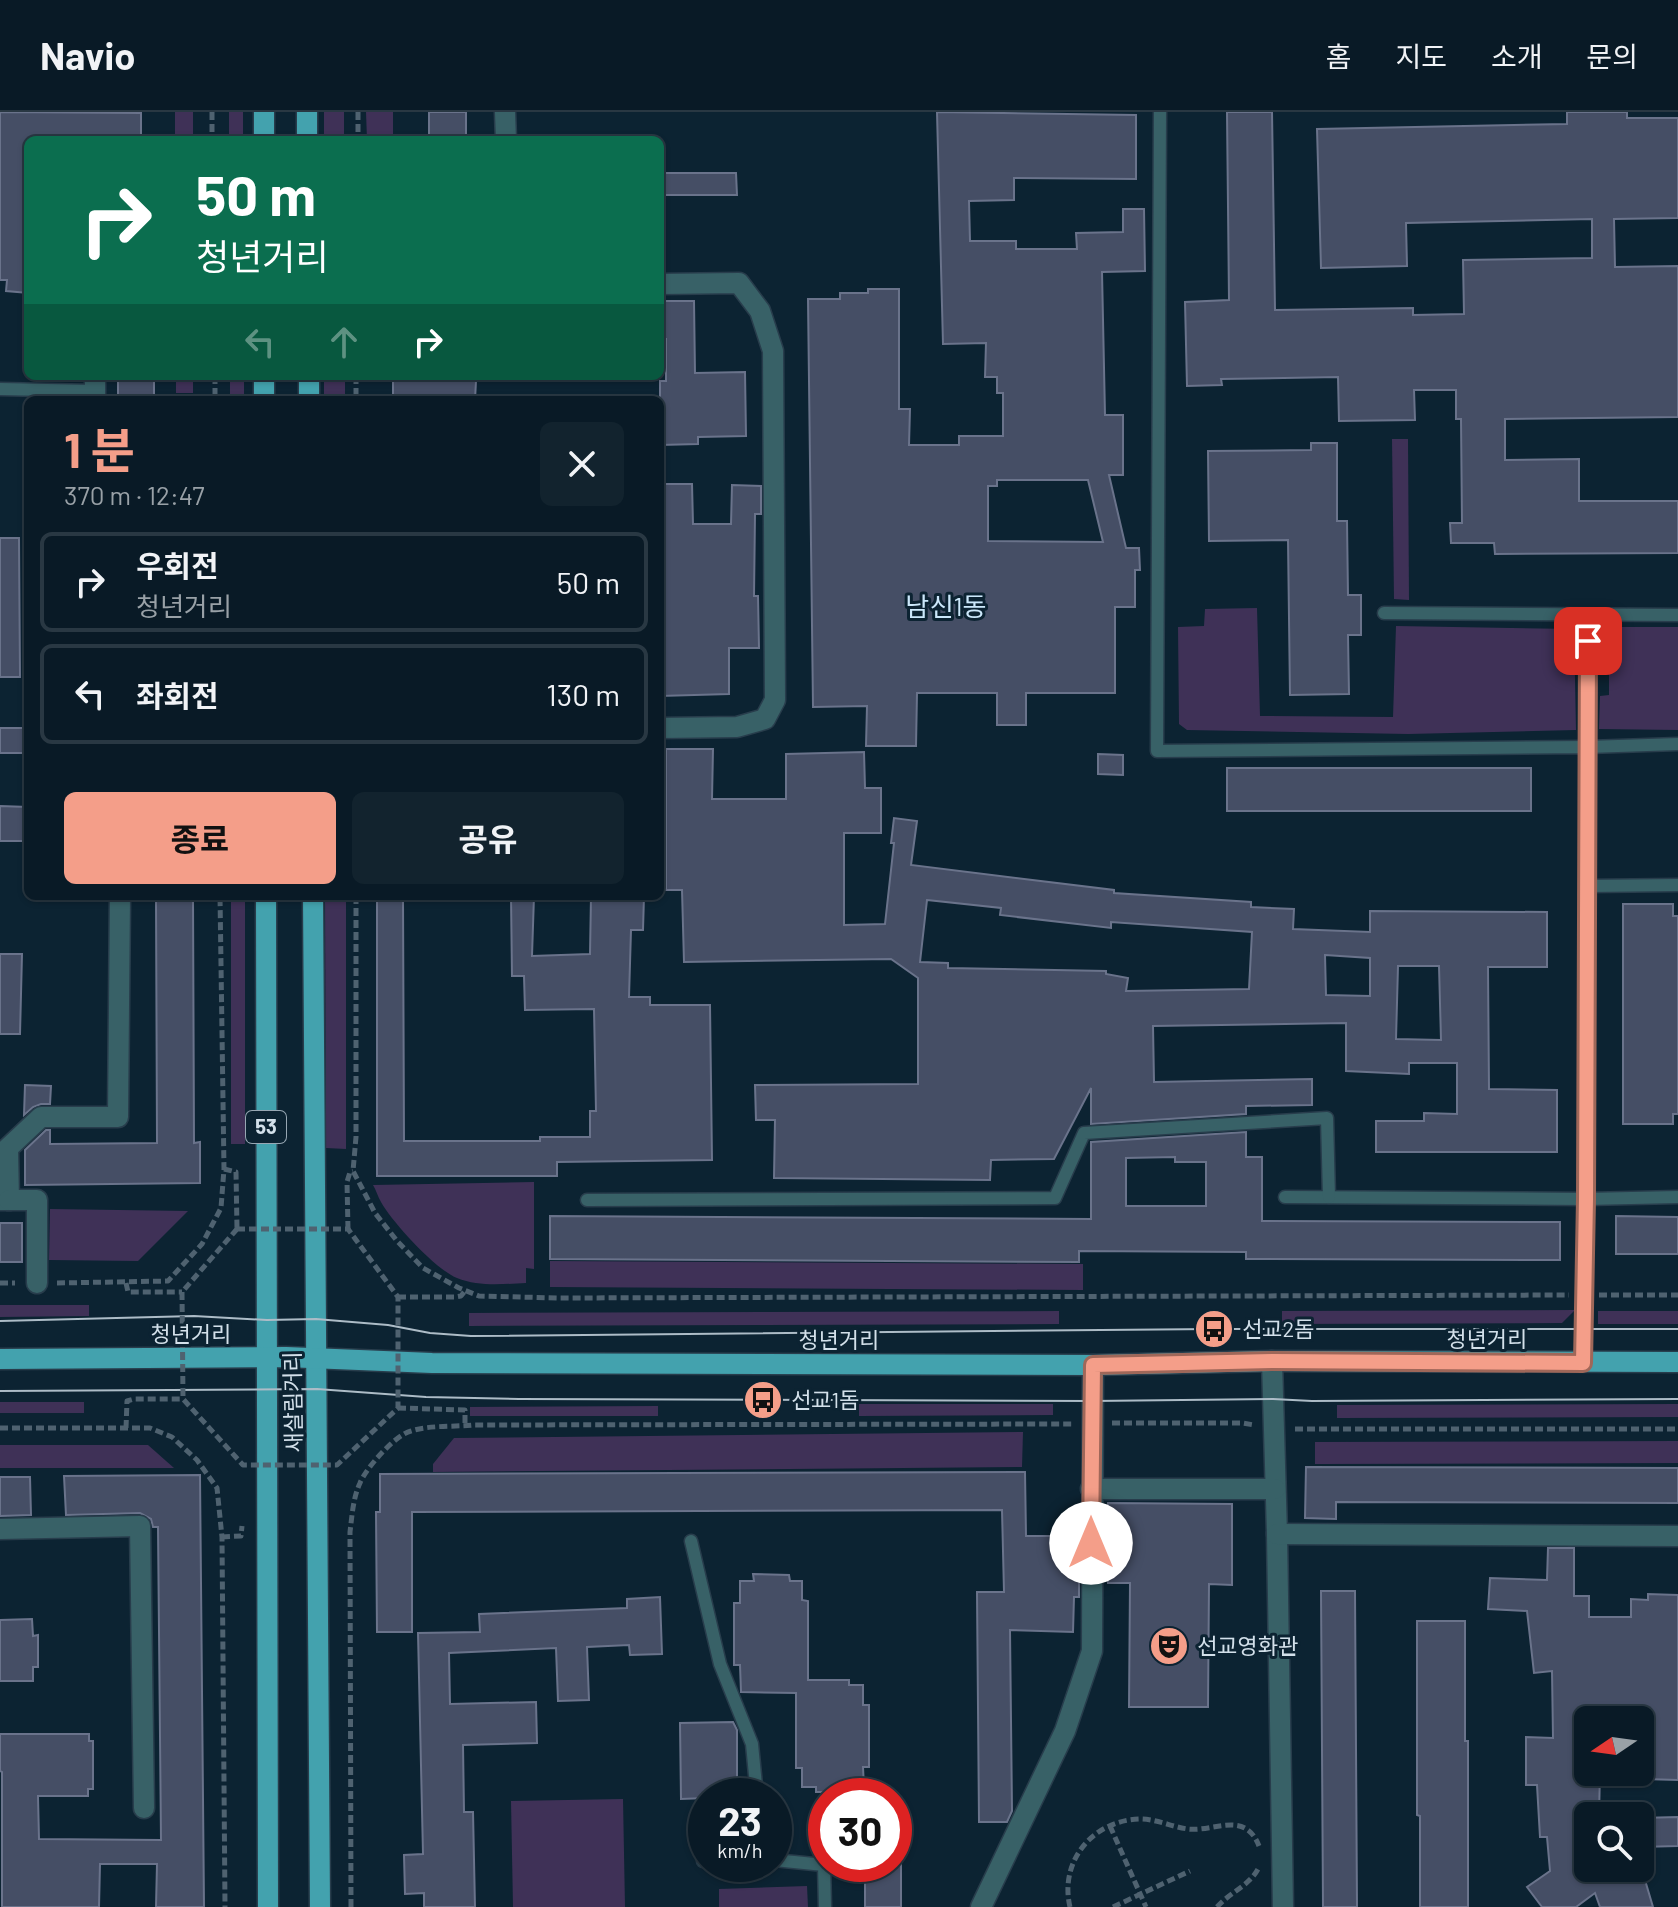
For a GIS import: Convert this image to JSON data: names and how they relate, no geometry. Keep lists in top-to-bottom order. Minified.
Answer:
{"streets":{"main road":["53","청년거리","새살림거리"]},"crossings":[["청년거리","새살림거리"]],"districts":["남신1동"],"places":{"bus stop":["선교2돔","선교1돔"],"theatre":["선교영화관"]},"north":"left","page":{"header":"Navio","nav":["홈","지도","소개","문의"],"turn":["50 m","청년거리"],"heading":["1 분","370 m · 12:47"],"list":[{"name":"우회전","note":"청년거리","value":"50 m"},{"name":"좌회전","value":"130 m"}],"buttons":["종료","공유"],"speed":"23 km/h","limit":"30"}}
